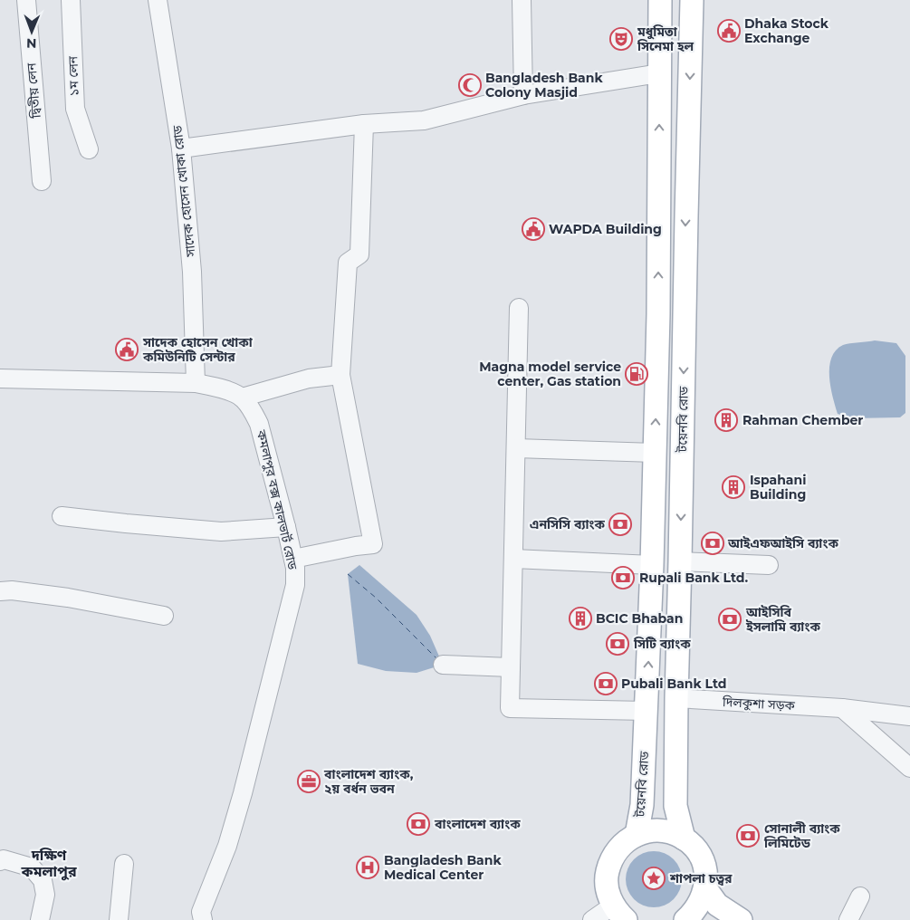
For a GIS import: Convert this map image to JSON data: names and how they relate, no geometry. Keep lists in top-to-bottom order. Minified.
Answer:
{"streets":{"main road":["টয়েনবি রোড"],"street":["১ম লেন","দ্বিতীয় লেন","সাদেক হোসেন খোকা রোড","কমলাপুর বক্স কালভার্ট রোড","দিলকুশা সড়ক"]},"crossings":[["টয়েনবি রোড","দিলকুশা সড়ক"]],"districts":["দক্ষিণ কমলাপুর"],"places":{"public building":["Dhaka Stock Exchange","WAPDA Building","সাদেক হোসেন খোকা কমিউনিটি সেন্টার"],"theatre":["মধুমিতা সিনেমা হল"],"mosque":["Bangladesh Bank Colony Masjid"],"fuel station":["Magna model service center, Gas station"],"building":["Rahman Chember","Ispahani Building","BCIC Bhaban"],"bank":["এনসিসি ব্যাংক","আইএফআইসি ব্যাংক","Rupali Bank Ltd.","আইসিবি ইসলামি ব্যাংক","সিটি ব্যাংক","Pubali Bank Ltd","বাংলাদেশ ব্যাংক","সোনালী ব্যাংক লিমিটেড"],"office":["বাংলাদেশ ব্যাংক, ২য় বর্ধন ভবন"],"hospital":["Bangladesh Bank Medical Center"],"place":["শাপলা চত্বর"]},"north":"bottom"}
